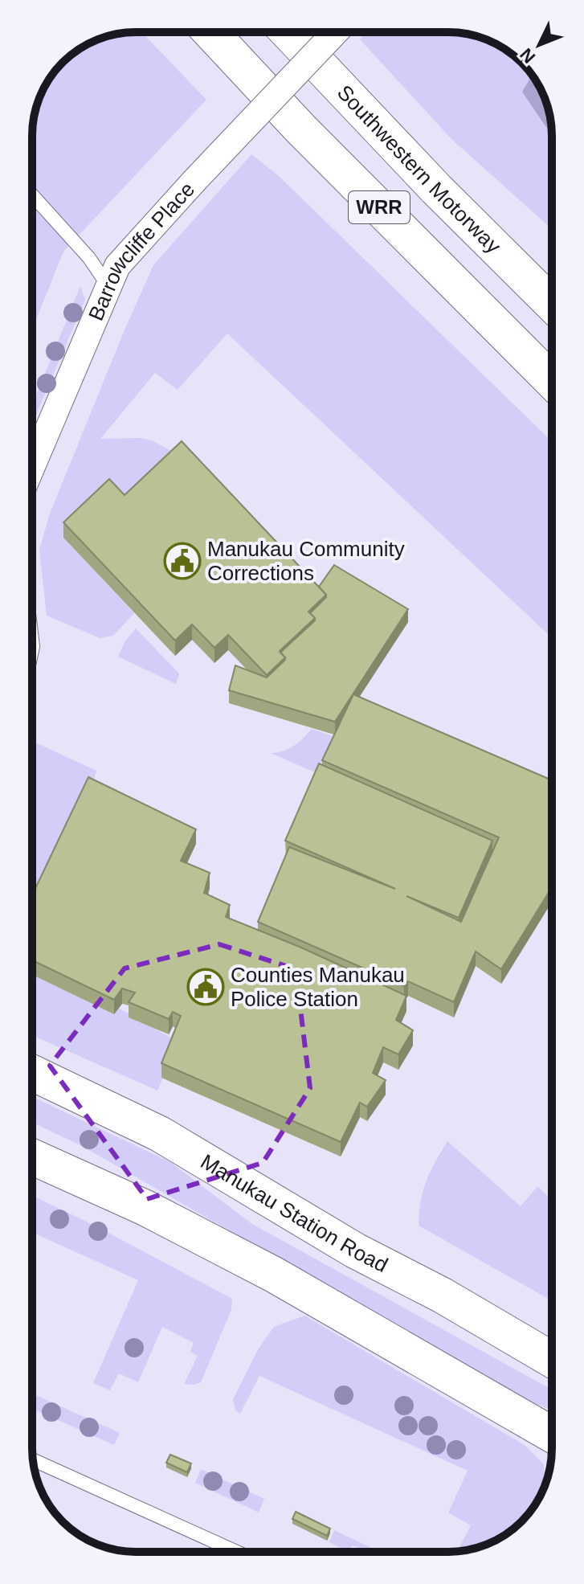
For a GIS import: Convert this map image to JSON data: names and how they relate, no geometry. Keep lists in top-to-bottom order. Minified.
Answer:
{"streets":{"main road":["Southwestern Motorway","WRR","Manukau Station Road"],"street":["Barrowcliffe Place"]},"places":{"public building":["Manukau Community Corrections","Counties Manukau Police Station"]},"north":"bottom left"}
